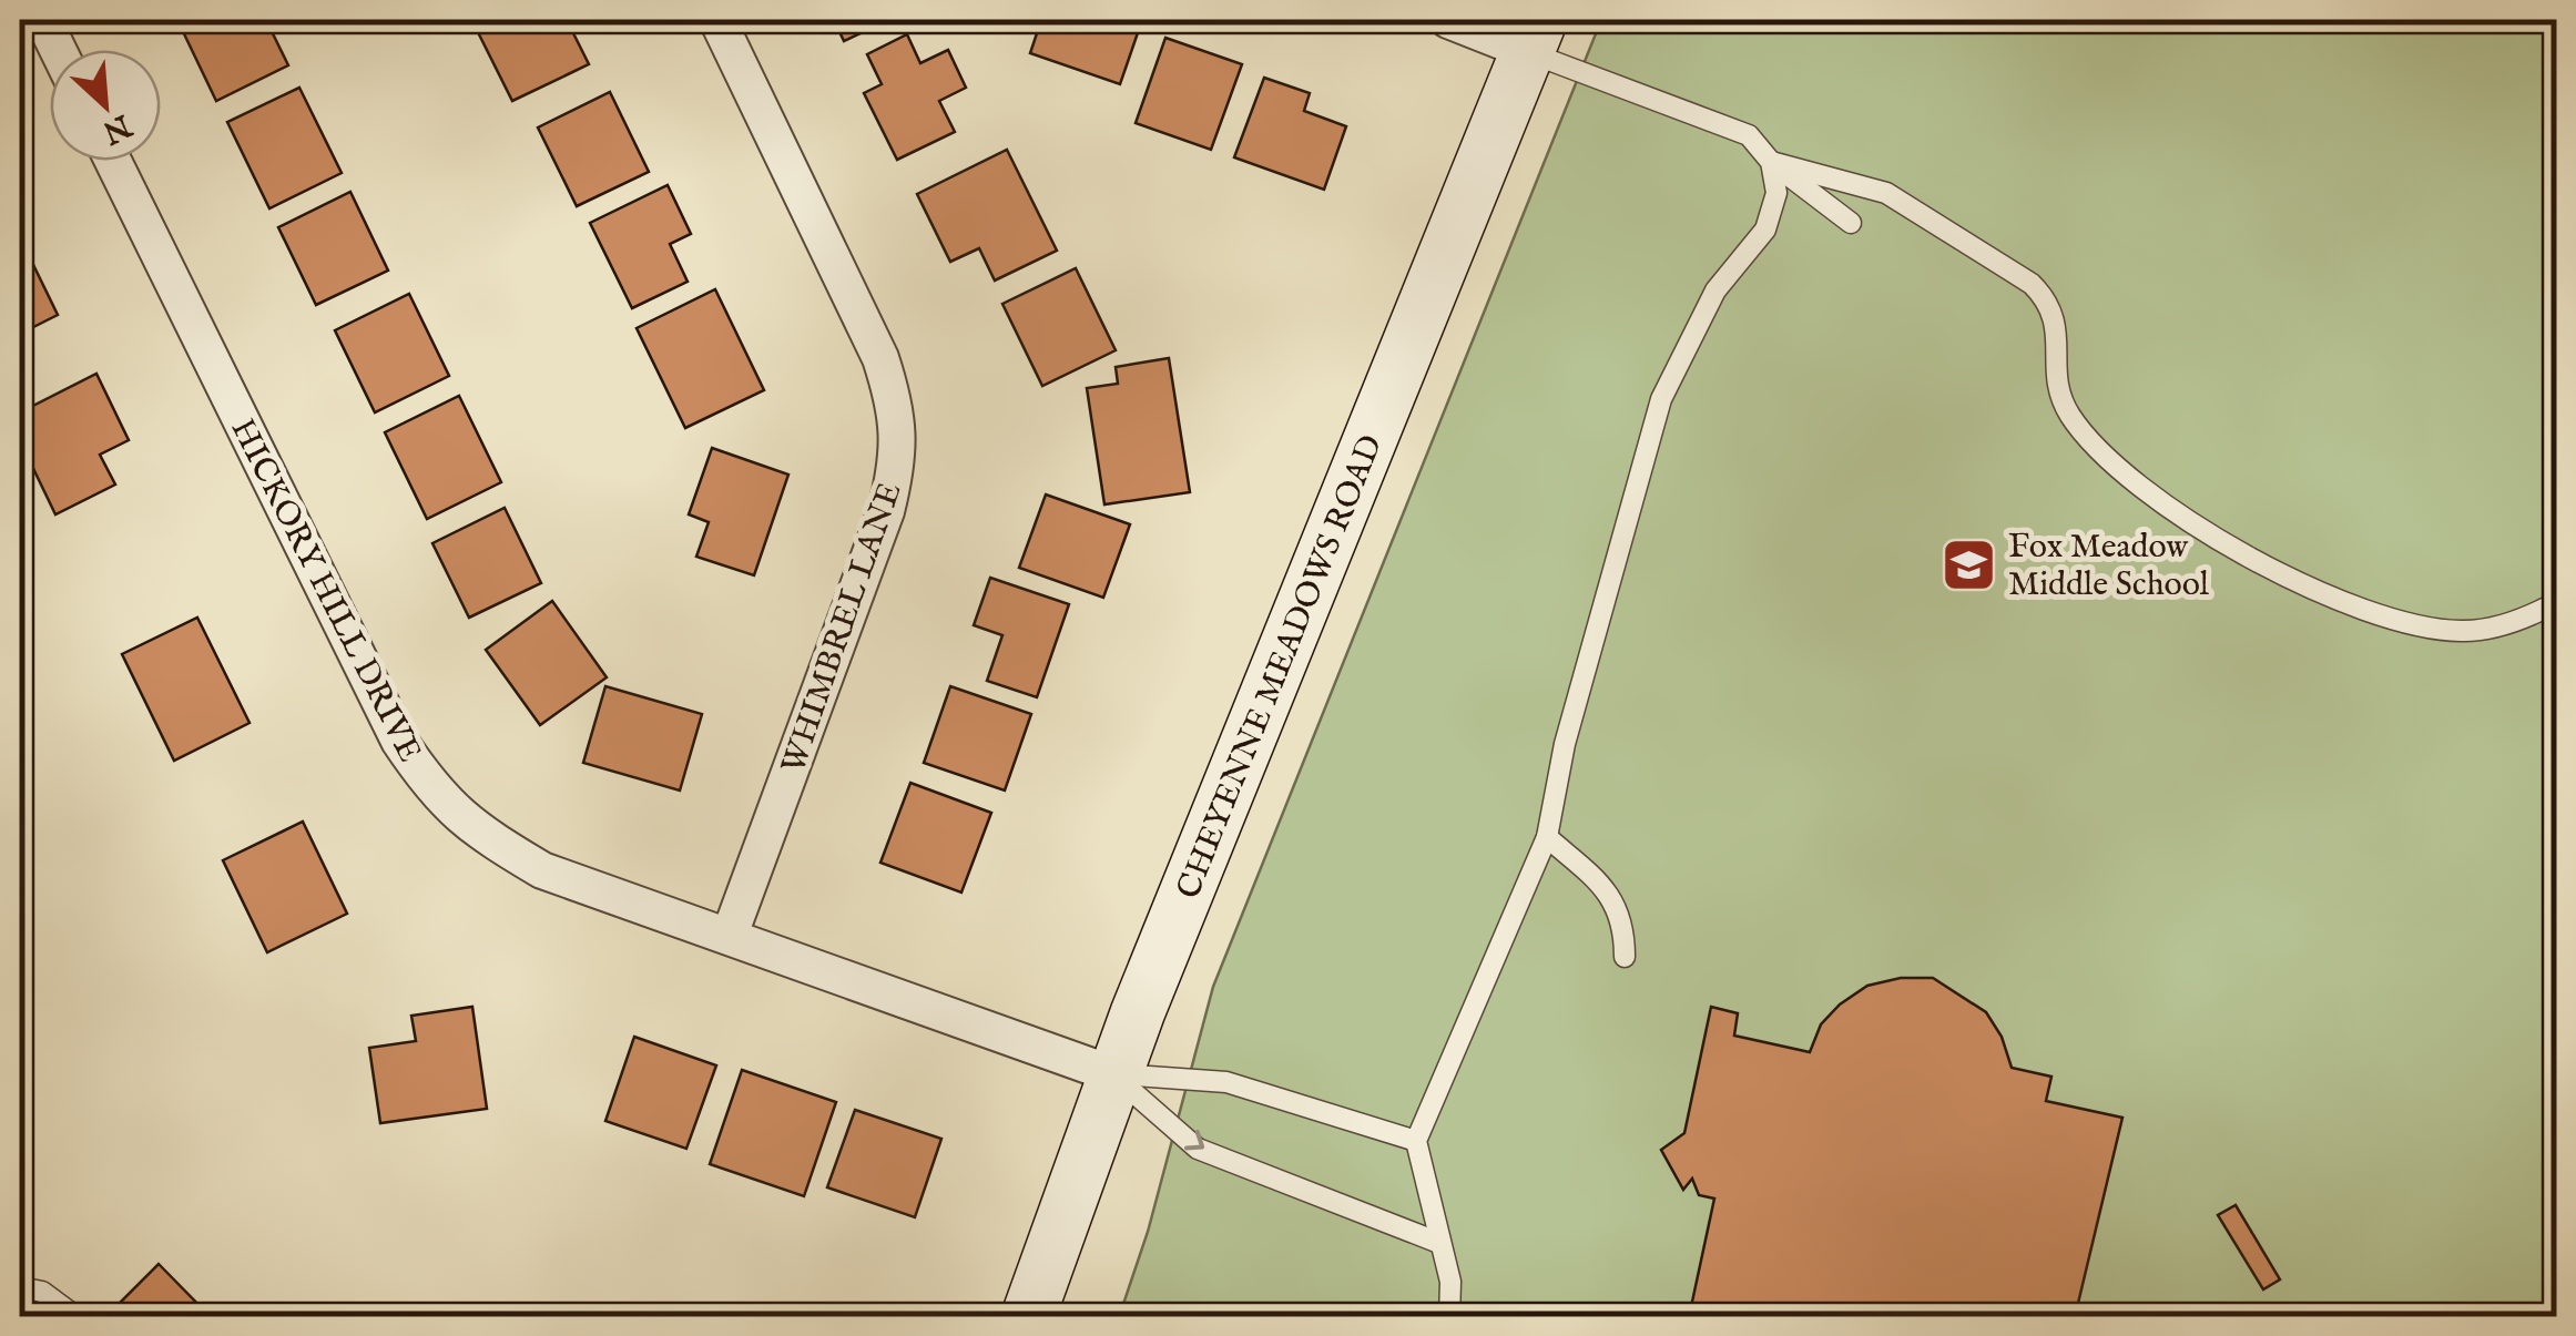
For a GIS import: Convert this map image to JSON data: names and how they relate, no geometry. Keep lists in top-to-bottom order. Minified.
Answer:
{"streets":{"main road":["CHEYENNE MEADOWS ROAD"],"street":["HICKORY HILL DRIVE","WHIMBREL LANE"]},"crossings":[["HICKORY HILL DRIVE","WHIMBREL LANE"],["HICKORY HILL DRIVE","CHEYENNE MEADOWS ROAD"]],"places":{"school or university":["Fox Meadow Middle School"]},"north":"bottom right"}
